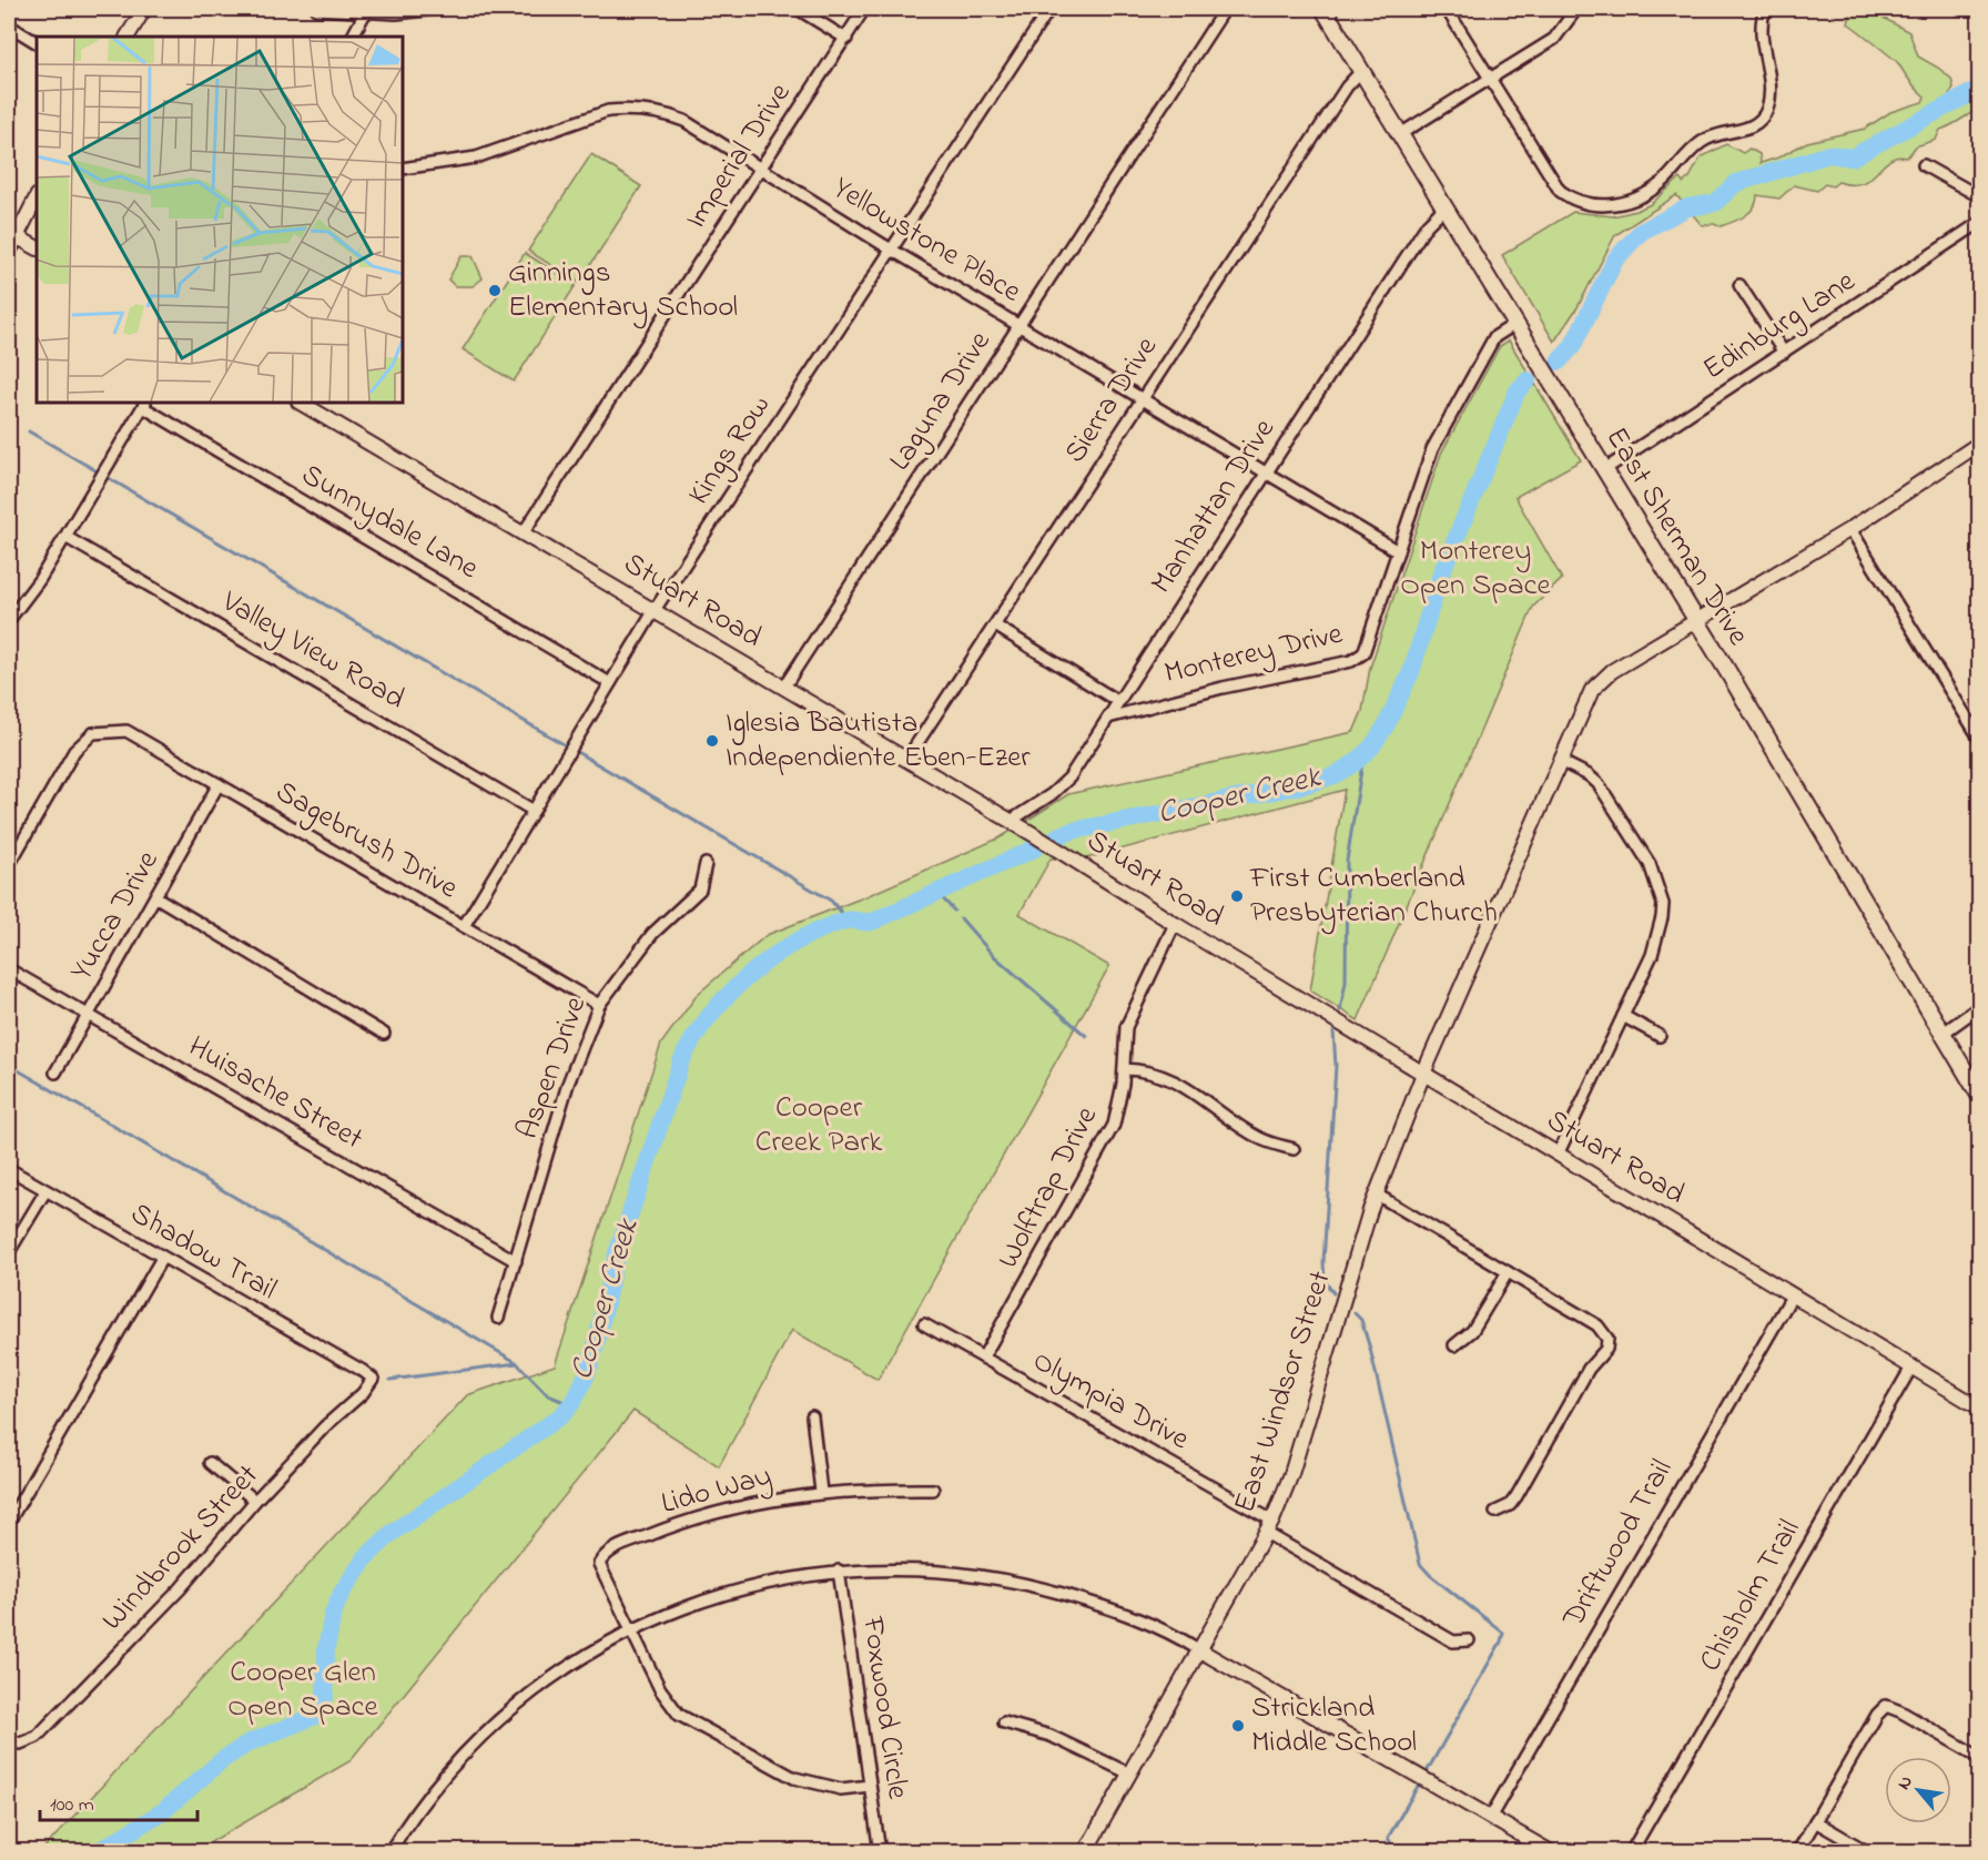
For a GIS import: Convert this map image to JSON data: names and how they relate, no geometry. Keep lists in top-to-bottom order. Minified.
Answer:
{"streets":{"main road":["East Sherman Drive"],"street":["Imperial Drive","Yellowstone Place","Edinburg Lane","Sierra Drive","Laguna Drive","Kings Row","Manhattan Drive","Sunnydale Lane","Stuart Road","Valley View Road","Monterey Drive","Sagebrush Drive","Yucca Drive","Aspen Drive","Huisache Street","Wolftrap Drive","Shadow Trail","East Windsor Street","Olympia Drive","Lido Way","Driftwood Trail","Windbrook Street","Chisholm Trail","Foxwood Circle"]},"crossings":[["Imperial Drive","Yellowstone Place"],["Imperial Drive","Stuart Road"],["Yellowstone Place","Sierra Drive"],["Yellowstone Place","Laguna Drive"],["Yellowstone Place","Kings Row"],["Yellowstone Place","Manhattan Drive"],["Yellowstone Place","Monterey Drive"],["Edinburg Lane","East Sherman Drive"],["Sierra Drive","East Sherman Drive"],["Sierra Drive","Stuart Road"],["Laguna Drive","Stuart Road"],["Kings Row","Sunnydale Lane"],["Kings Row","Stuart Road"],["Kings Row","Valley View Road"],["Kings Row","Sagebrush Drive"],["Manhattan Drive","East Sherman Drive"],["Manhattan Drive","Stuart Road"],["Manhattan Drive","Monterey Drive"],["East Sherman Drive","Monterey Drive"],["East Sherman Drive","East Windsor Street"],["Stuart Road","Wolftrap Drive"],["Stuart Road","East Windsor Street"],["Stuart Road","Driftwood Trail"],["Stuart Road","Chisholm Trail"],["Sagebrush Drive","Yucca Drive"],["Sagebrush Drive","Aspen Drive"],["Yucca Drive","Huisache Street"],["Aspen Drive","Huisache Street"],["Wolftrap Drive","Olympia Drive"],["Shadow Trail","Windbrook Street"],["East Windsor Street","Olympia Drive"]],"water":["Cooper Creek"],"parks":["Monterey Open Space","Cooper Creek Park","Cooper Glen Open Space"],"places":["Ginnings Elementary School","Iglesia Bautista Independiente Eben-Ezer","First Cumberland Presbyterian Church","Strickland Middle School"],"scale_bar":"100 m","north":"top left"}
